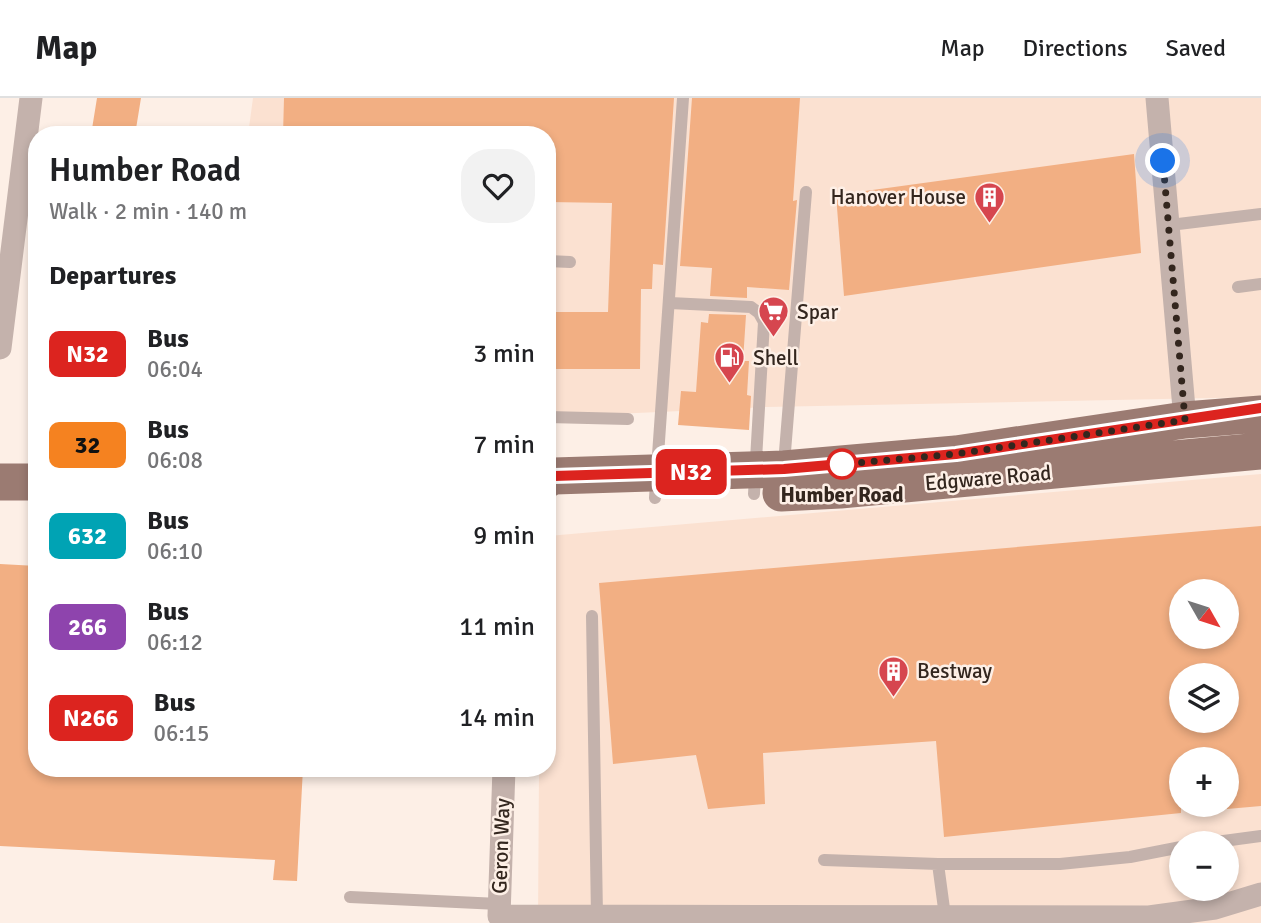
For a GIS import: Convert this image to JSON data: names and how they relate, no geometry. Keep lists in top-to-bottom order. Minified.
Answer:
{"streets":{"main road":["Edgware Road"],"street":["Geron Way"]},"places":{"building":["Hanover House","Bestway"],"supermarket":["Spar"],"fuel station":["Shell"],"other":["Humber Road"]},"lines":["bus line N32"],"north":"bottom right","page":{"header":"Map","nav":["Map","Directions","Saved"],"on_map":"N32","heading":[["Humber Road","Walk · 2 min · 140 m"],"Departures"],"list":[{"mark":"N32","name":"Bus","note":"06:04","value":"3 min"},{"mark":"32","name":"Bus","note":"06:08","value":"7 min"},{"mark":"632","name":"Bus","note":"06:10","value":"9 min"},{"mark":"266","name":"Bus","note":"06:12","value":"11 min"},{"mark":"N266","name":"Bus","note":"06:15","value":"14 min"}],"map_buttons":["+","−"]}}
